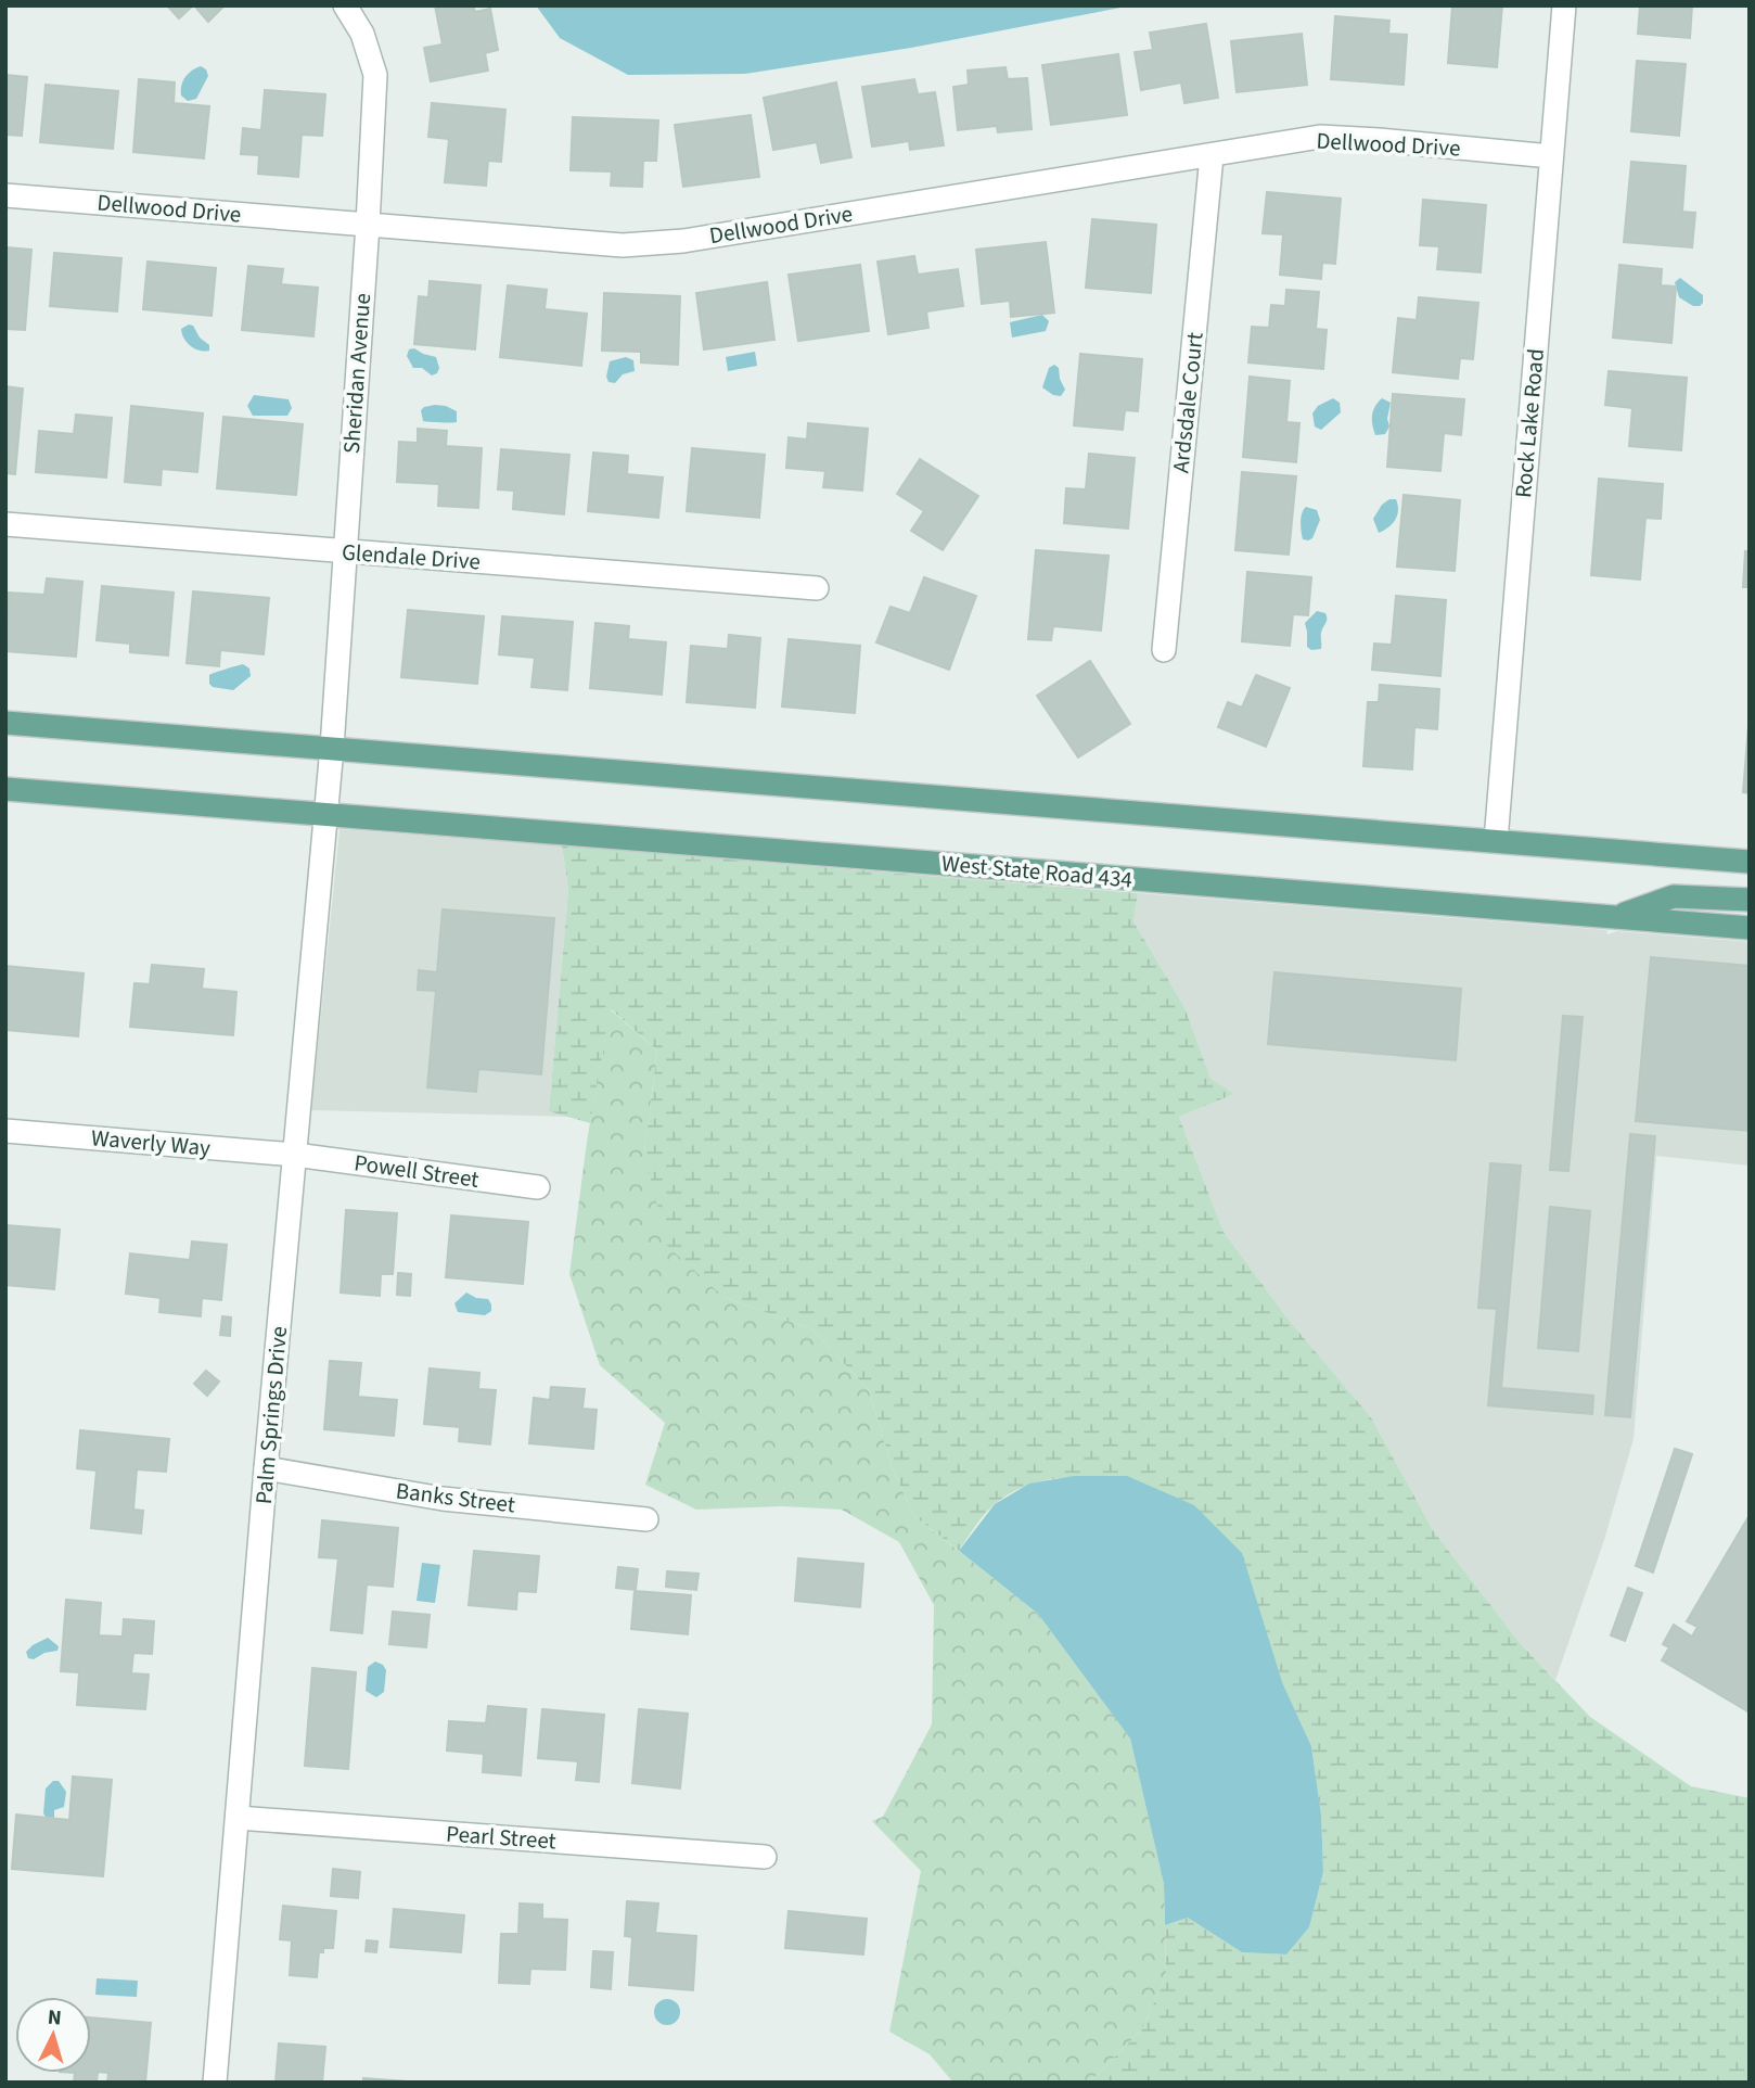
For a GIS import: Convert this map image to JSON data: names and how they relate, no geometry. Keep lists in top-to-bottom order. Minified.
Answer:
{"streets":{"main road":["West State Road 434"],"street":["Dellwood Drive","Sheridan Avenue","Ardsdale Court","Rock Lake Road","Glendale Drive","Waverly Way","Powell Street","Palm Springs Drive","Banks Street","Pearl Street"]},"crossings":[["Dellwood Drive","Sheridan Avenue"],["Dellwood Drive","Ardsdale Court"],["Dellwood Drive","Rock Lake Road"],["Sheridan Avenue","Glendale Drive"],["Sheridan Avenue","Palm Springs Drive"],["West State Road 434","Palm Springs Drive"],["Waverly Way","Powell Street"],["Waverly Way","Palm Springs Drive"],["Powell Street","Palm Springs Drive"],["Palm Springs Drive","Banks Street"],["Palm Springs Drive","Pearl Street"]],"north":"top"}
